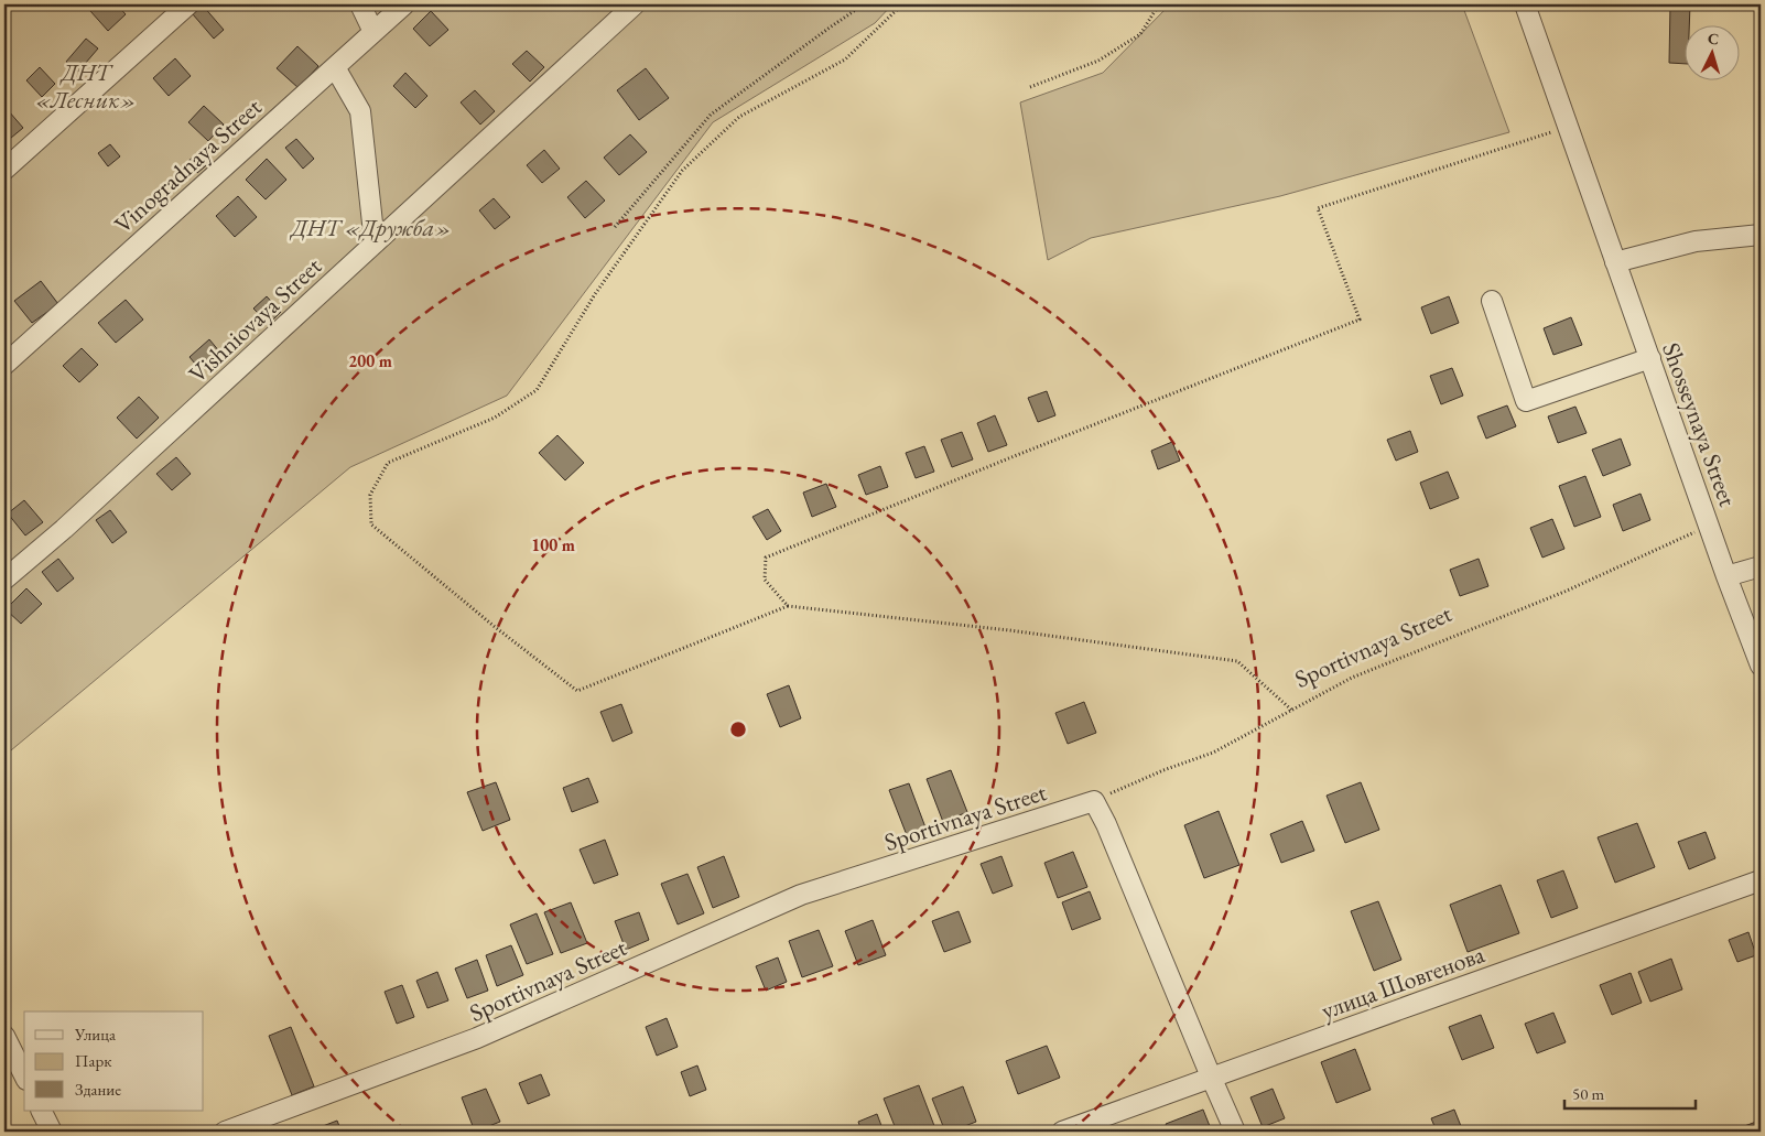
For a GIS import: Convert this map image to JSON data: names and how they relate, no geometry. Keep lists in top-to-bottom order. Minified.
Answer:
{"streets":{"street":["Vinogradnaya Street","Vishniovaya Street","Shosseynaya Street","Sportivnaya Street","улица Шовгенова"]},"crossings":[["Shosseynaya Street","Sportivnaya Street"]],"parks":["ДНТ «Лесник»","ДНТ «Дружба»"],"legend":["Улица","Парк","Здание"],"scale_bar":"50 m","north":"top","rings":["200 m","100 m"]}
